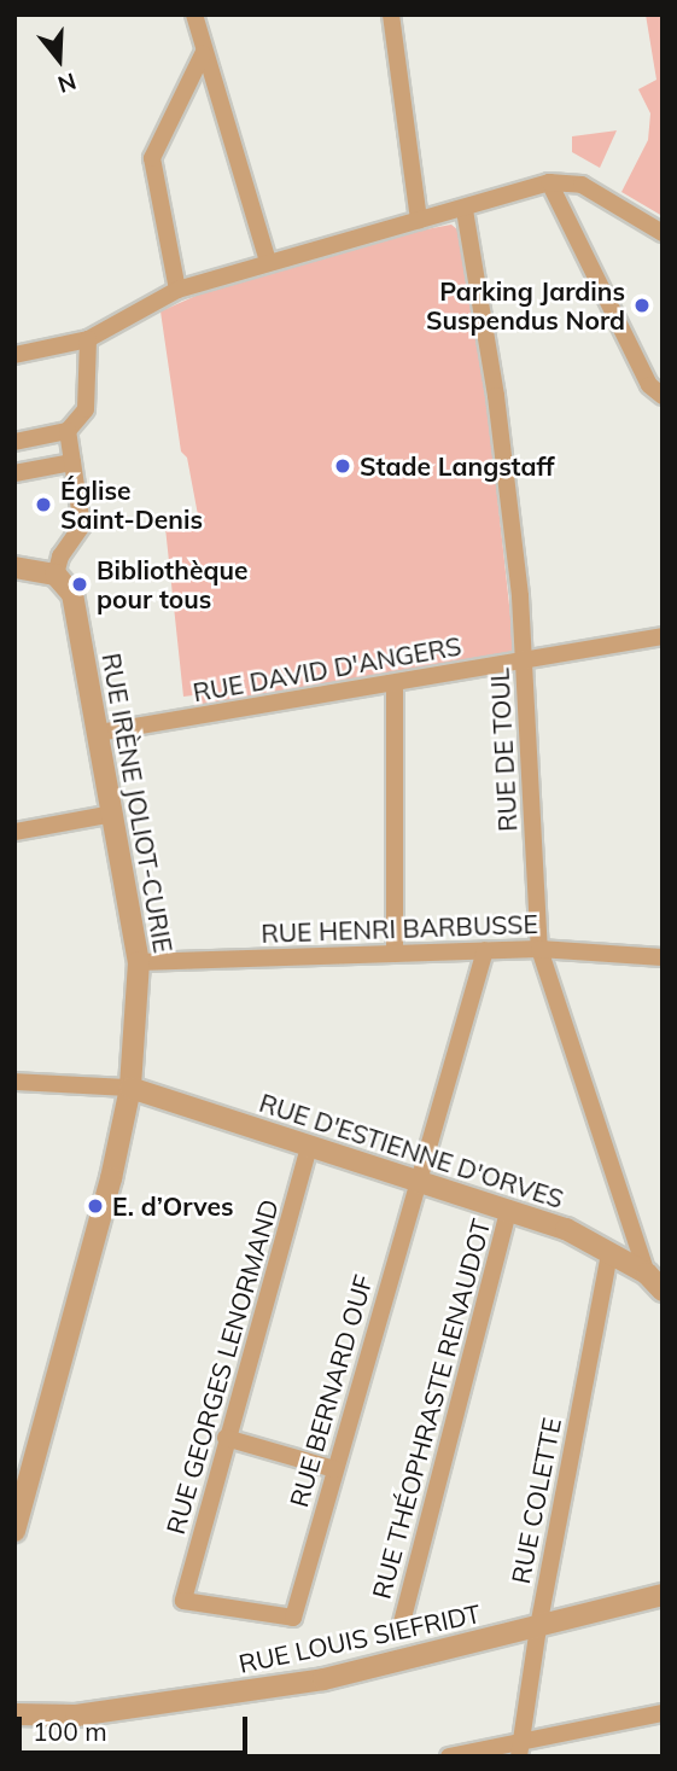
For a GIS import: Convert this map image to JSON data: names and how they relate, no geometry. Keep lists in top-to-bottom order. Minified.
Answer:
{"streets":{"street":["RUE DAVID D'ANGERS","RUE DE TOUL","RUE IRÈNE JOLIOT-CURIE","RUE HENRI BARBUSSE","RUE D'ESTIENNE D'ORVES","RUE GEORGES LENORMAND","RUE BERNARD OUF","RUE THÉOPHRASTE RENAUDOT","RUE COLETTE","RUE LOUIS SIEFRIDT"]},"crossings":[["RUE DAVID D'ANGERS","RUE DE TOUL"],["RUE DAVID D'ANGERS","RUE IRÈNE JOLIOT-CURIE"],["RUE DE TOUL","RUE HENRI BARBUSSE"],["RUE DE TOUL","RUE D'ESTIENNE D'ORVES"],["RUE IRÈNE JOLIOT-CURIE","RUE HENRI BARBUSSE"],["RUE IRÈNE JOLIOT-CURIE","RUE D'ESTIENNE D'ORVES"],["RUE HENRI BARBUSSE","RUE BERNARD OUF"],["RUE D'ESTIENNE D'ORVES","RUE GEORGES LENORMAND"],["RUE D'ESTIENNE D'ORVES","RUE BERNARD OUF"],["RUE D'ESTIENNE D'ORVES","RUE THÉOPHRASTE RENAUDOT"],["RUE D'ESTIENNE D'ORVES","RUE COLETTE"],["RUE GEORGES LENORMAND","RUE BERNARD OUF"],["RUE COLETTE","RUE LOUIS SIEFRIDT"]],"places":["Parking Jardins Suspendus Nord","Stade Langstaff","Église Saint-Denis","Bibliothèque pour tous","E. d’Orves"],"scale_bar":"100 m","north":"bottom"}
